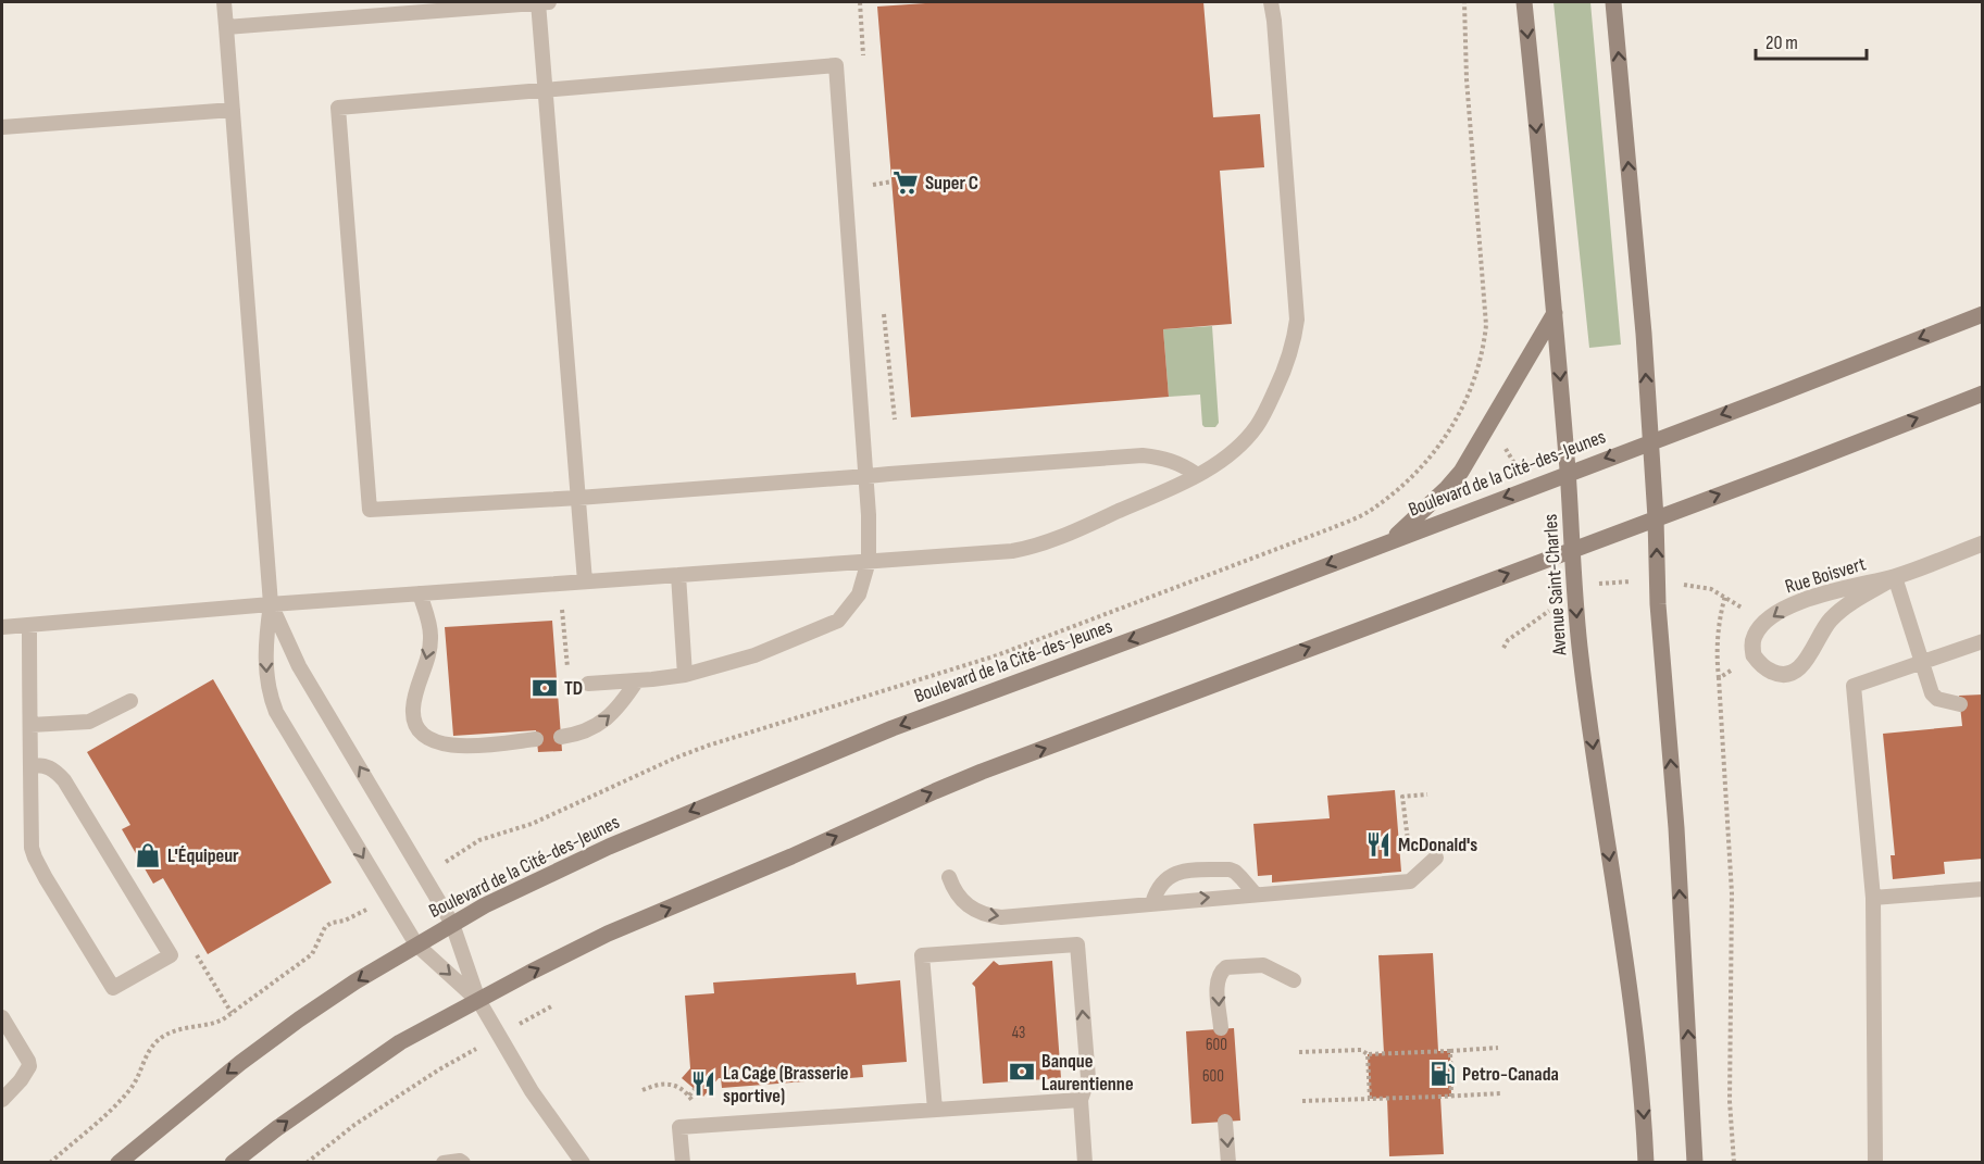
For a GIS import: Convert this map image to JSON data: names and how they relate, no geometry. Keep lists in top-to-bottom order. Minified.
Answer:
{"streets":{"main road":["Boulevard de la Cité-des-Jeunes","Avenue Saint-Charles"],"street":["Rue Boisvert"]},"crossings":[["Boulevard de la Cité-des-Jeunes","Avenue Saint-Charles"]],"one_way":["Rue Boisvert"],"places":{"supermarket":["Super C"],"bank":["TD","Banque Laurentienne"],"restaurant":["McDonald's","La Cage (Brasserie sportive)"],"shop":["L'Équipeur"],"fuel station":["Petro-Canada"]},"house_numbers":["43","600","600"],"scale_bar":"20 m"}
